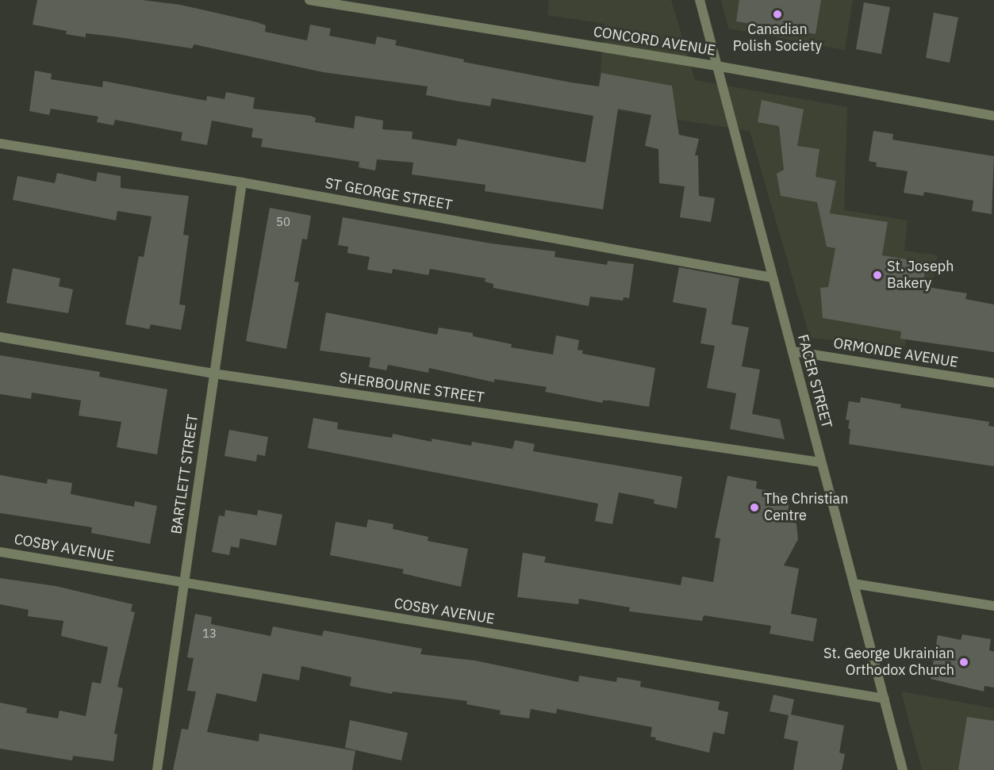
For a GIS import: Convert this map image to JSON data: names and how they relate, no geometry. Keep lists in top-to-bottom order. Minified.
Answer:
{"streets":{"street":["CONCORD AVENUE","ST GEORGE STREET","ORMONDE AVENUE","FACER STREET","SHERBOURNE STREET","BARTLETT STREET","COSBY AVENUE"]},"crossings":[["CONCORD AVENUE","FACER STREET"],["ST GEORGE STREET","FACER STREET"],["ST GEORGE STREET","BARTLETT STREET"],["ORMONDE AVENUE","FACER STREET"],["FACER STREET","SHERBOURNE STREET"],["FACER STREET","COSBY AVENUE"],["SHERBOURNE STREET","BARTLETT STREET"],["BARTLETT STREET","COSBY AVENUE"]],"places":["Canadian Polish Society","St. Joseph Bakery","The Christian Centre","St. George Ukrainian Orthodox Church"],"house_numbers":["50","13"]}
